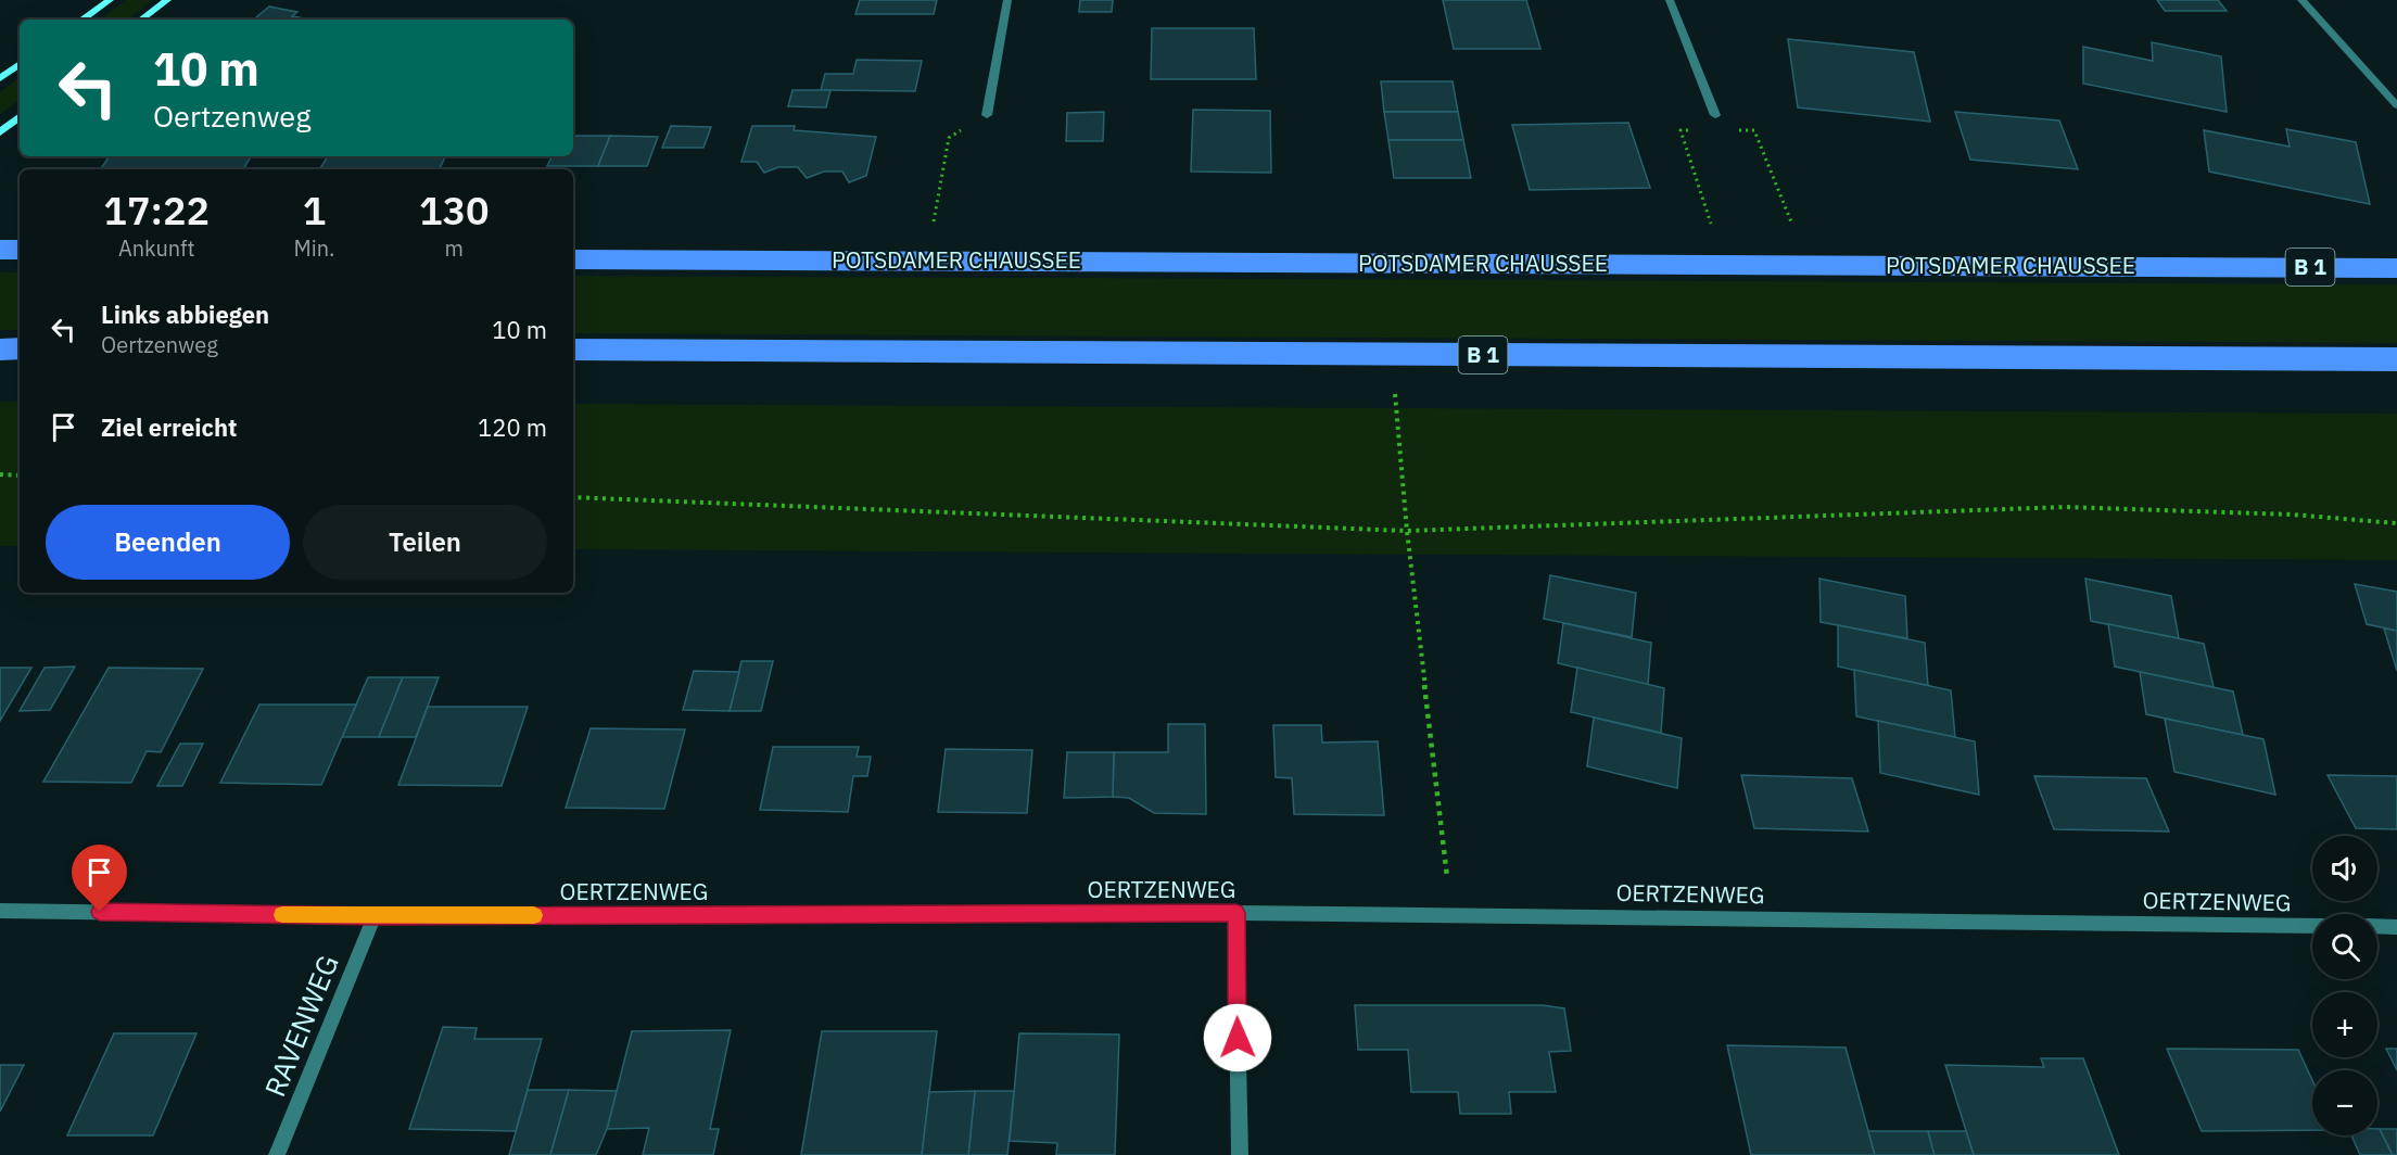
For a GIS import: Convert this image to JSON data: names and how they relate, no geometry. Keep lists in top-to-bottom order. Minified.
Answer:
{"streets":{"main road":["POTSDAMER CHAUSSEE","B 1"],"street":["OERTZENWEG","RAVENWEG"]},"crossings":[["OERTZENWEG","RAVENWEG"]],"page":{"turn":["10 m","Oertzenweg"],"eta":["17:22","Ankunft","1","Min.","130","m"],"list":[{"name":"Links abbiegen","note":"Oertzenweg","value":"10 m"},{"name":"Ziel erreicht","value":"120 m"}],"buttons":["Beenden","Teilen"],"map_buttons":["+","−"]}}
